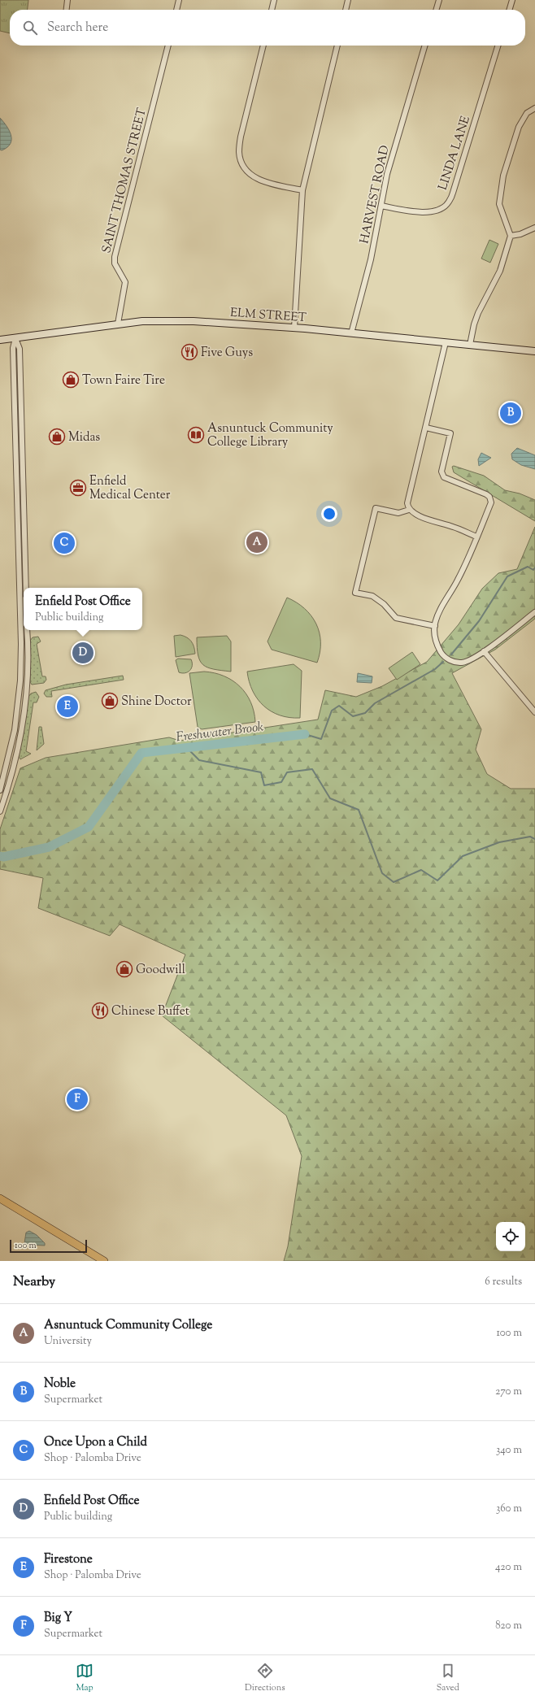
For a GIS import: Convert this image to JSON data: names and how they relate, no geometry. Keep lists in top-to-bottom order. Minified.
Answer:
{"streets":{"main road":["ELM STREET"],"street":["LINDA LANE","SAINT THOMAS STREET","HARVEST ROAD"]},"crossings":[["LINDA LANE","HARVEST ROAD"],["SAINT THOMAS STREET","ELM STREET"],["HARVEST ROAD","ELM STREET"]],"water":["Freshwater Brook"],"places":{"restaurant":["Five Guys","Chinese Buffet"],"shop":["Town Faire Tire","Midas","Shine Doctor","Goodwill"],"library":["Asnuntuck Community College Library"],"office":["Enfield Medical Center"]},"scale_bar":"100 m","page":{"search":"Search here","pins":["B","A","C","D","E","F"],"popup":["Enfield Post Office","Public building"],"scale":"100 m","heading":["Nearby","6 results"],"list":[{"mark":"A","name":"Asnuntuck Community College","note":"University","value":"100 m"},{"mark":"B","name":"Noble","note":"Supermarket","value":"270 m"},{"mark":"C","name":"Once Upon a Child","note":"Shop · Palomba Drive","value":"340 m"},{"mark":"D","name":"Enfield Post Office","note":"Public building","value":"360 m"},{"mark":"E","name":"Firestone","note":"Shop · Palomba Drive","value":"420 m"},{"mark":"F","name":"Big Y","note":"Supermarket","value":"820 m"}],"nav":["Map","Directions","Saved"]}}
